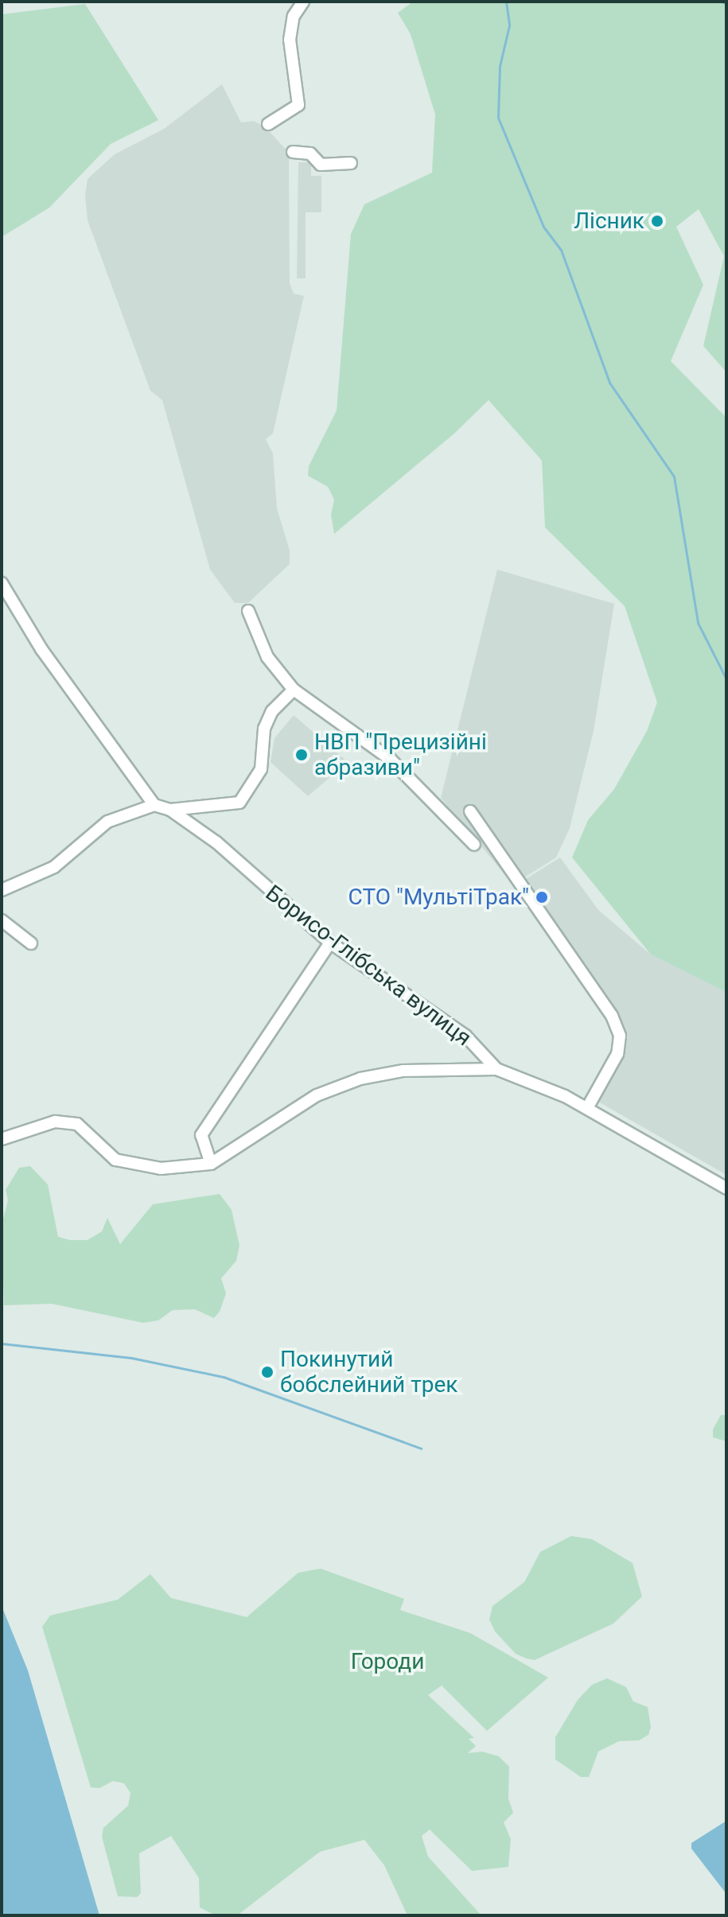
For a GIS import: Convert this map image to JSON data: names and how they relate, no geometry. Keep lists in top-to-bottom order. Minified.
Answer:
{"streets":{"street":["Борисо-Глібська вулиця"]},"parks":["Городи"],"places":["Лісник","НВП \"Прецизійні абразиви\"","СТО \"МультіТрак\"","Покинутий бобслейний трек"]}
